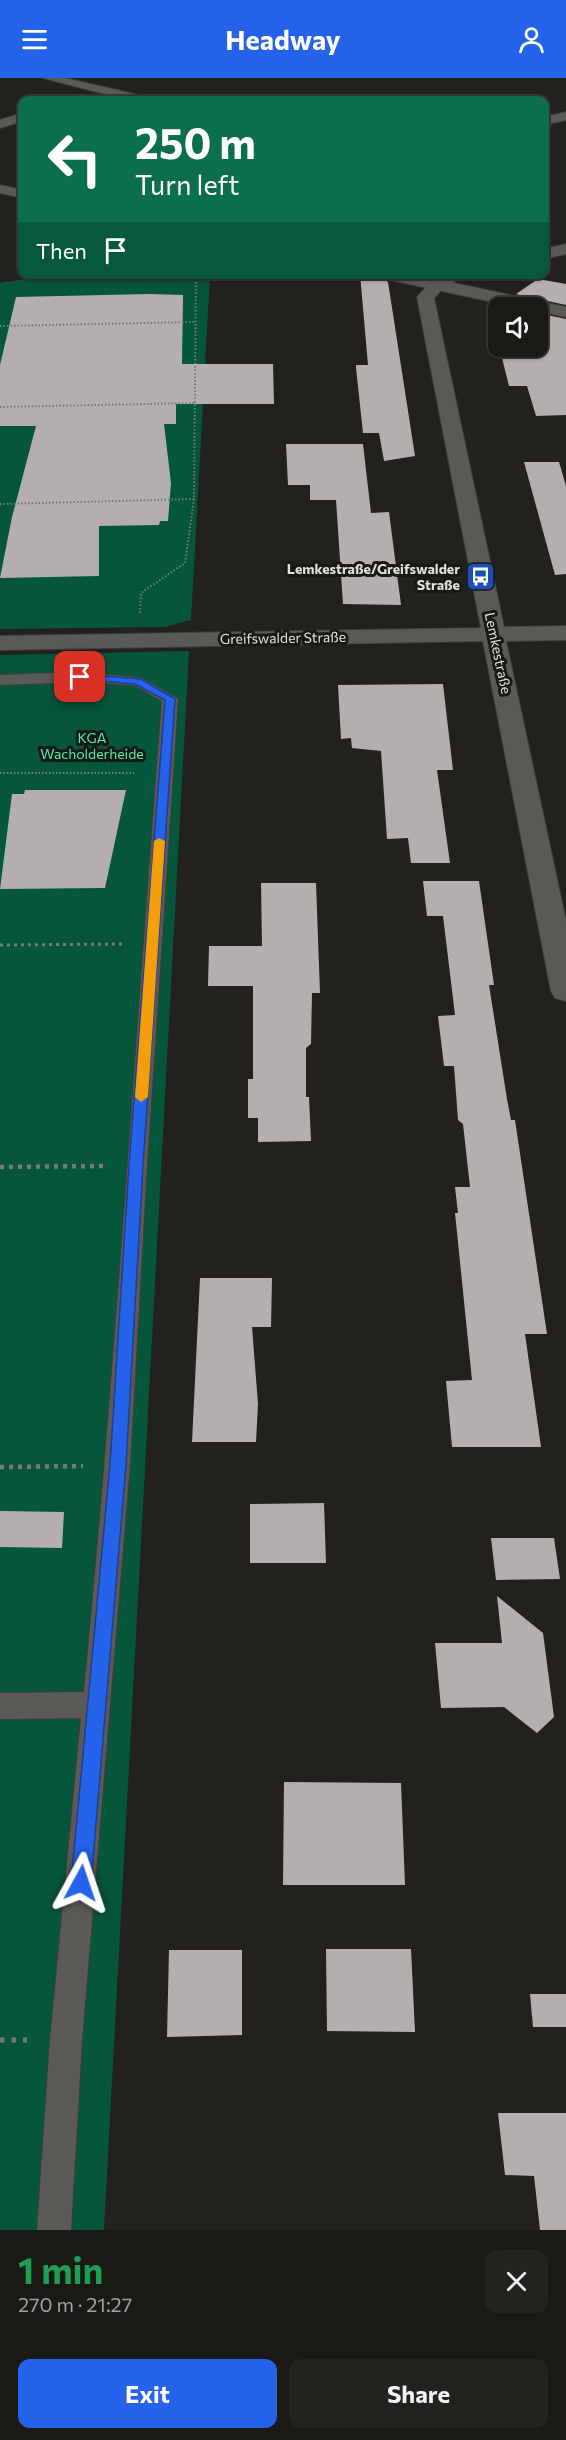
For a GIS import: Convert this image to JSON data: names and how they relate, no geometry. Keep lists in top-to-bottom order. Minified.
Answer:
{"streets":{"street":["Greifswalder Straße","Lemkestraße"]},"crossings":[["Greifswalder Straße","Lemkestraße"]],"parks":["KGA Wacholderheide"],"places":{"bus stop":["Lemkestraße/Greifswalder Straße"]},"page":{"header":"Headway","turn":["250 m","Turn left"],"then":"Then","heading":["1 min","270 m · 21:27"],"buttons":["Exit","Share"]}}
